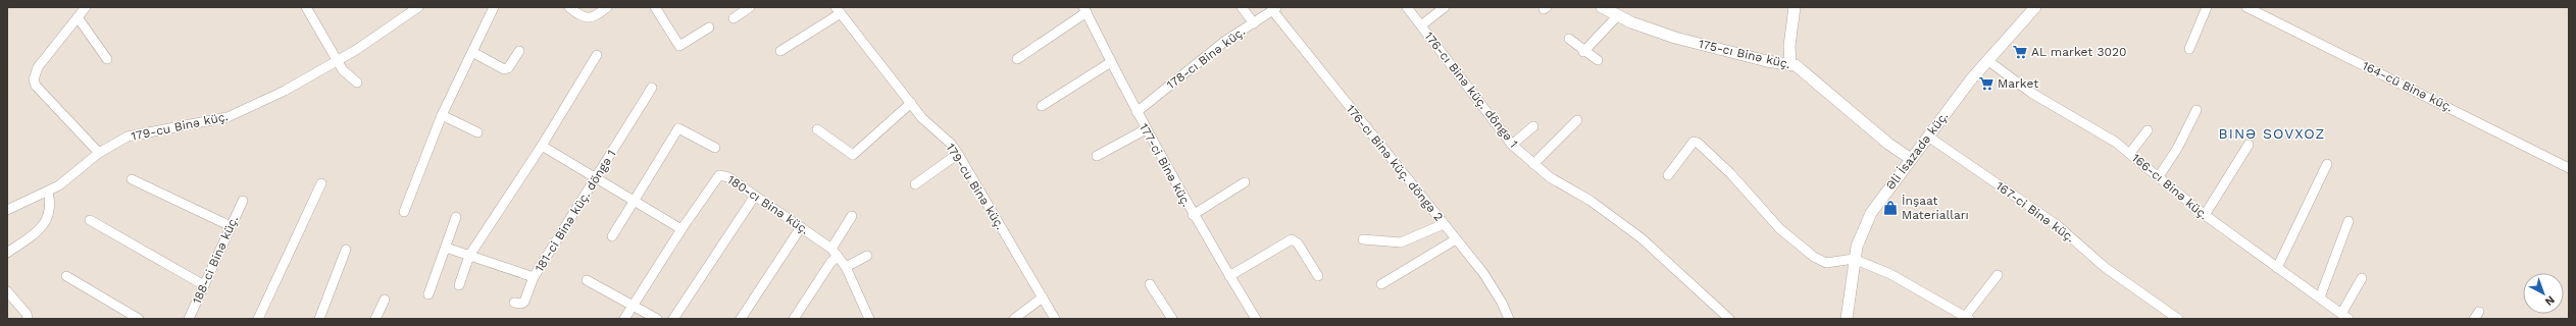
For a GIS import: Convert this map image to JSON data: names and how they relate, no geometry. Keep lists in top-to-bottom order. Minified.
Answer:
{"streets":{"street":["175-cı Binə küç.","178-cı Binə küç.","164-cü Binə küç.","176-cı Binə küç. döngə 1","179-cu Binə küç.","Əli İsazadə küç.","176-cı Binə küç. döngə 2","177-ci Binə küç.","166-cı Binə küç.","180-cı Binə küç.","181-ci Binə küç. döngə 1","167-ci Binə küç.","188-ci Binə küç."]},"crossings":[["175-cı Binə küç.","Əli İsazadə küç."],["178-cı Binə küç.","176-cı Binə küç. döngə 2"],["178-cı Binə küç.","177-ci Binə küç."],["Əli İsazadə küç.","166-cı Binə küç."],["Əli İsazadə küç.","167-ci Binə küç."]],"districts":["BINƏ SOVXOZ"],"places":{"supermarket":["AL market 3020","Market"],"shop":["İnşaat Materialları"]},"north":"bottom right"}
